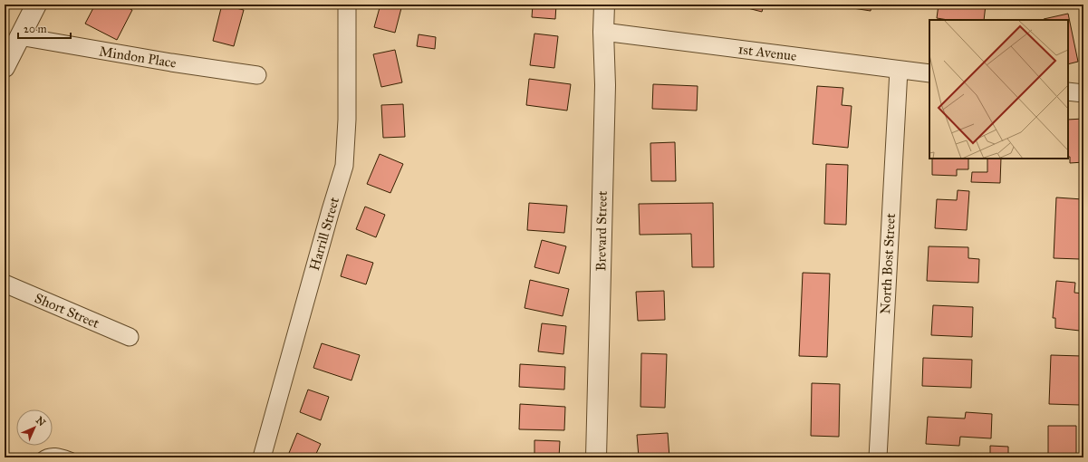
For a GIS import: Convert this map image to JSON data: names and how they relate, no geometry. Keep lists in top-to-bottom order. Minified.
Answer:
{"streets":{"street":["1st Avenue","Mindon Place","Brevard Street","Harrill Street","North Bost Street","Short Street"]},"crossings":[["1st Avenue","Brevard Street"],["1st Avenue","North Bost Street"]],"scale_bar":"20 m","north":"top right"}
